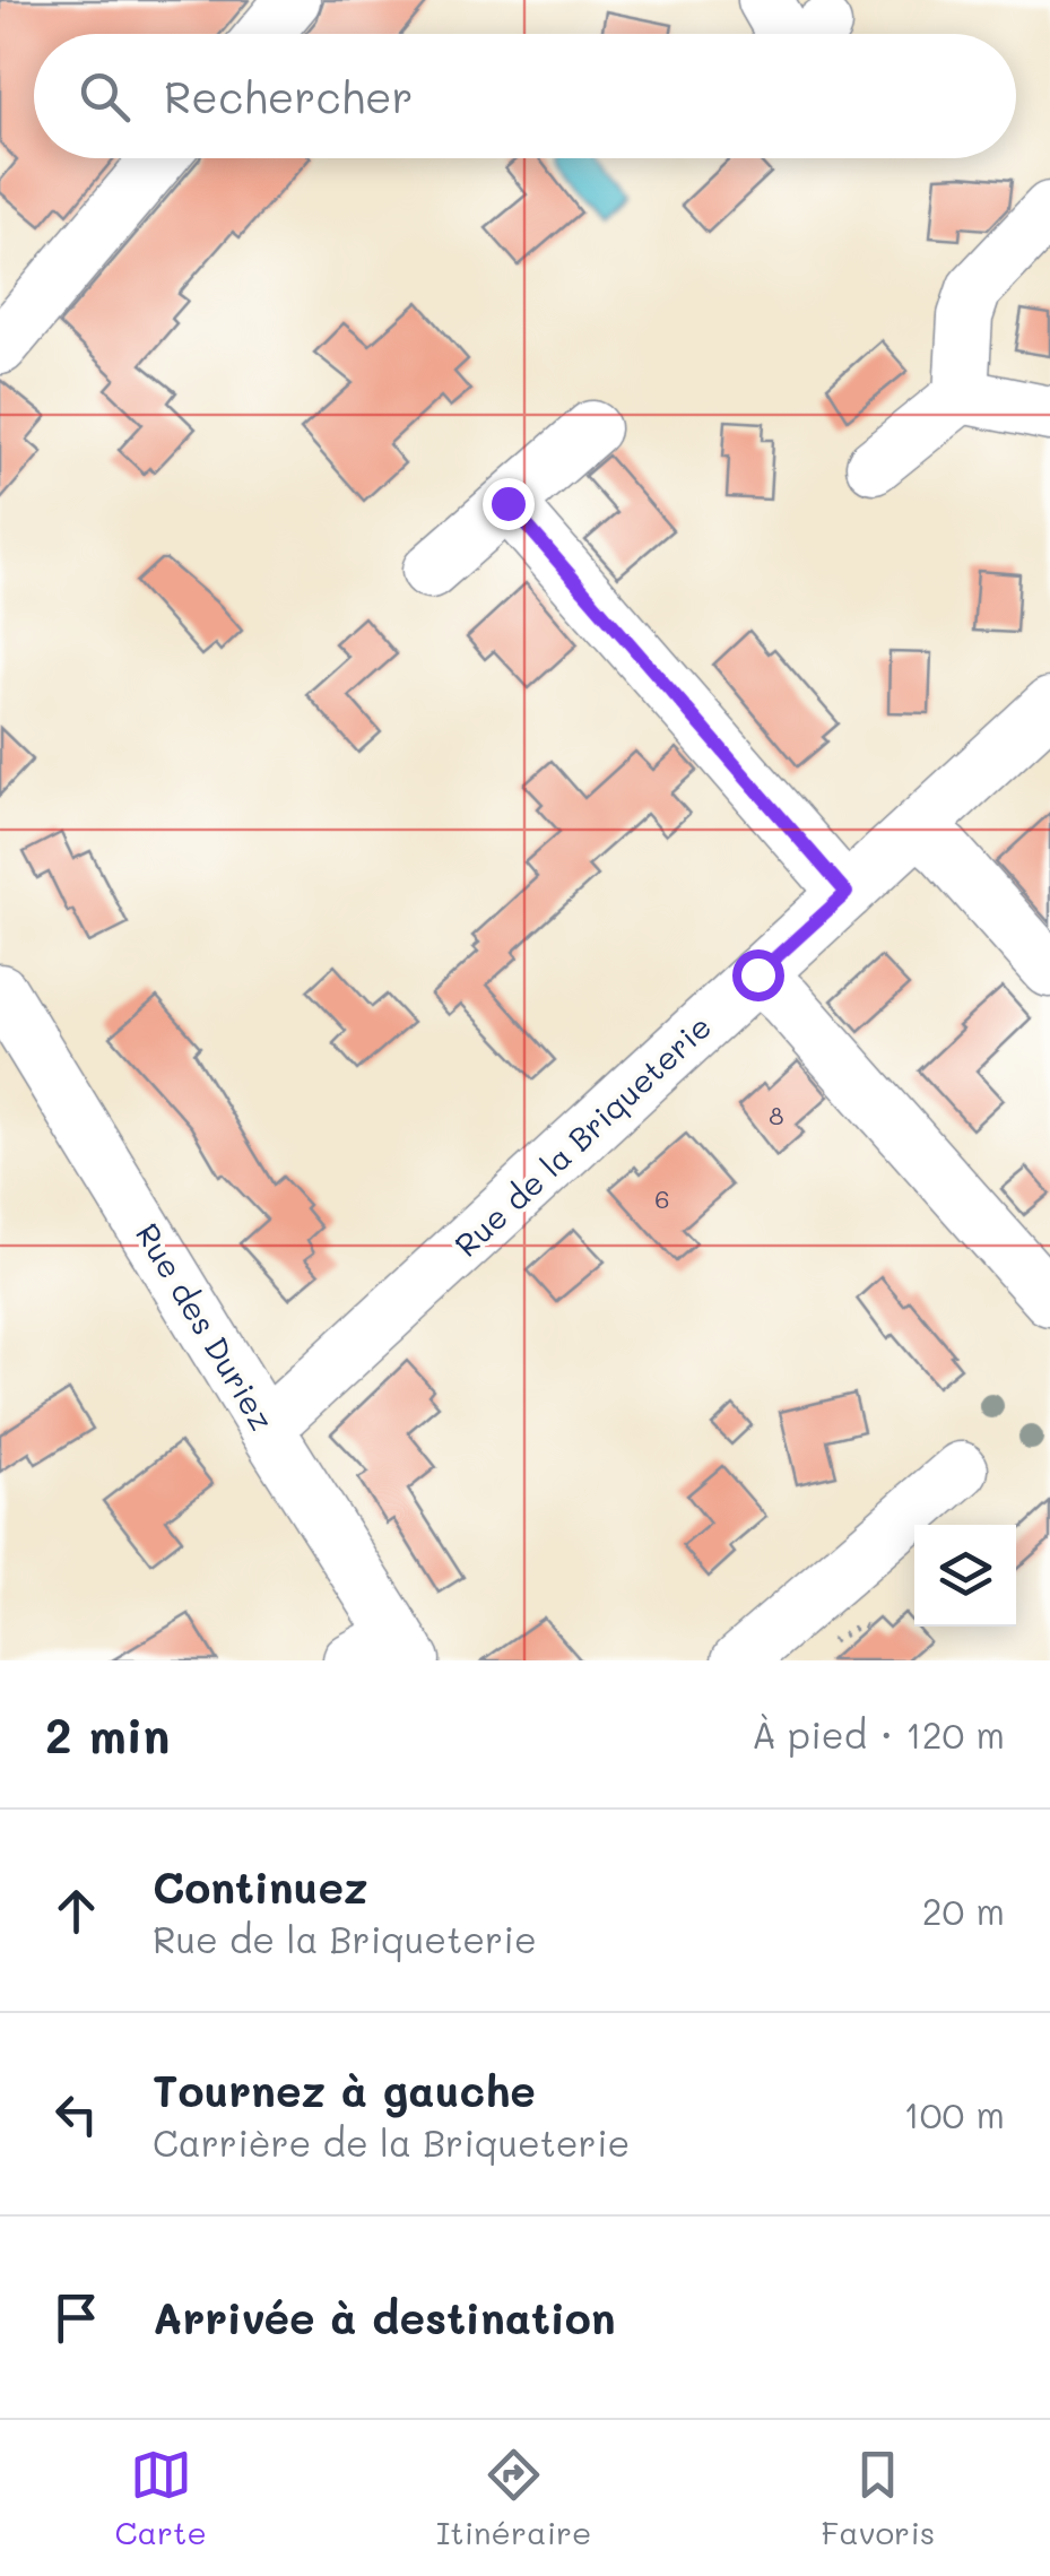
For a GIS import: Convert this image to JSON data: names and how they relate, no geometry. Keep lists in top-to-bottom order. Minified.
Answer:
{"streets":{"street":["Rue de la Briqueterie","Rue des Duriez"]},"crossings":[["Rue de la Briqueterie","Rue des Duriez"]],"house_numbers":["8","6"],"page":{"search":"Rechercher","heading":["2 min","À pied · 120 m"],"list":[["Continuez","Rue de la Briqueterie","20 m"],["Tournez à gauche","Carrière de la Briqueterie","100 m"],"Arrivée à destination"],"nav":["Carte","Itinéraire","Favoris"]}}
